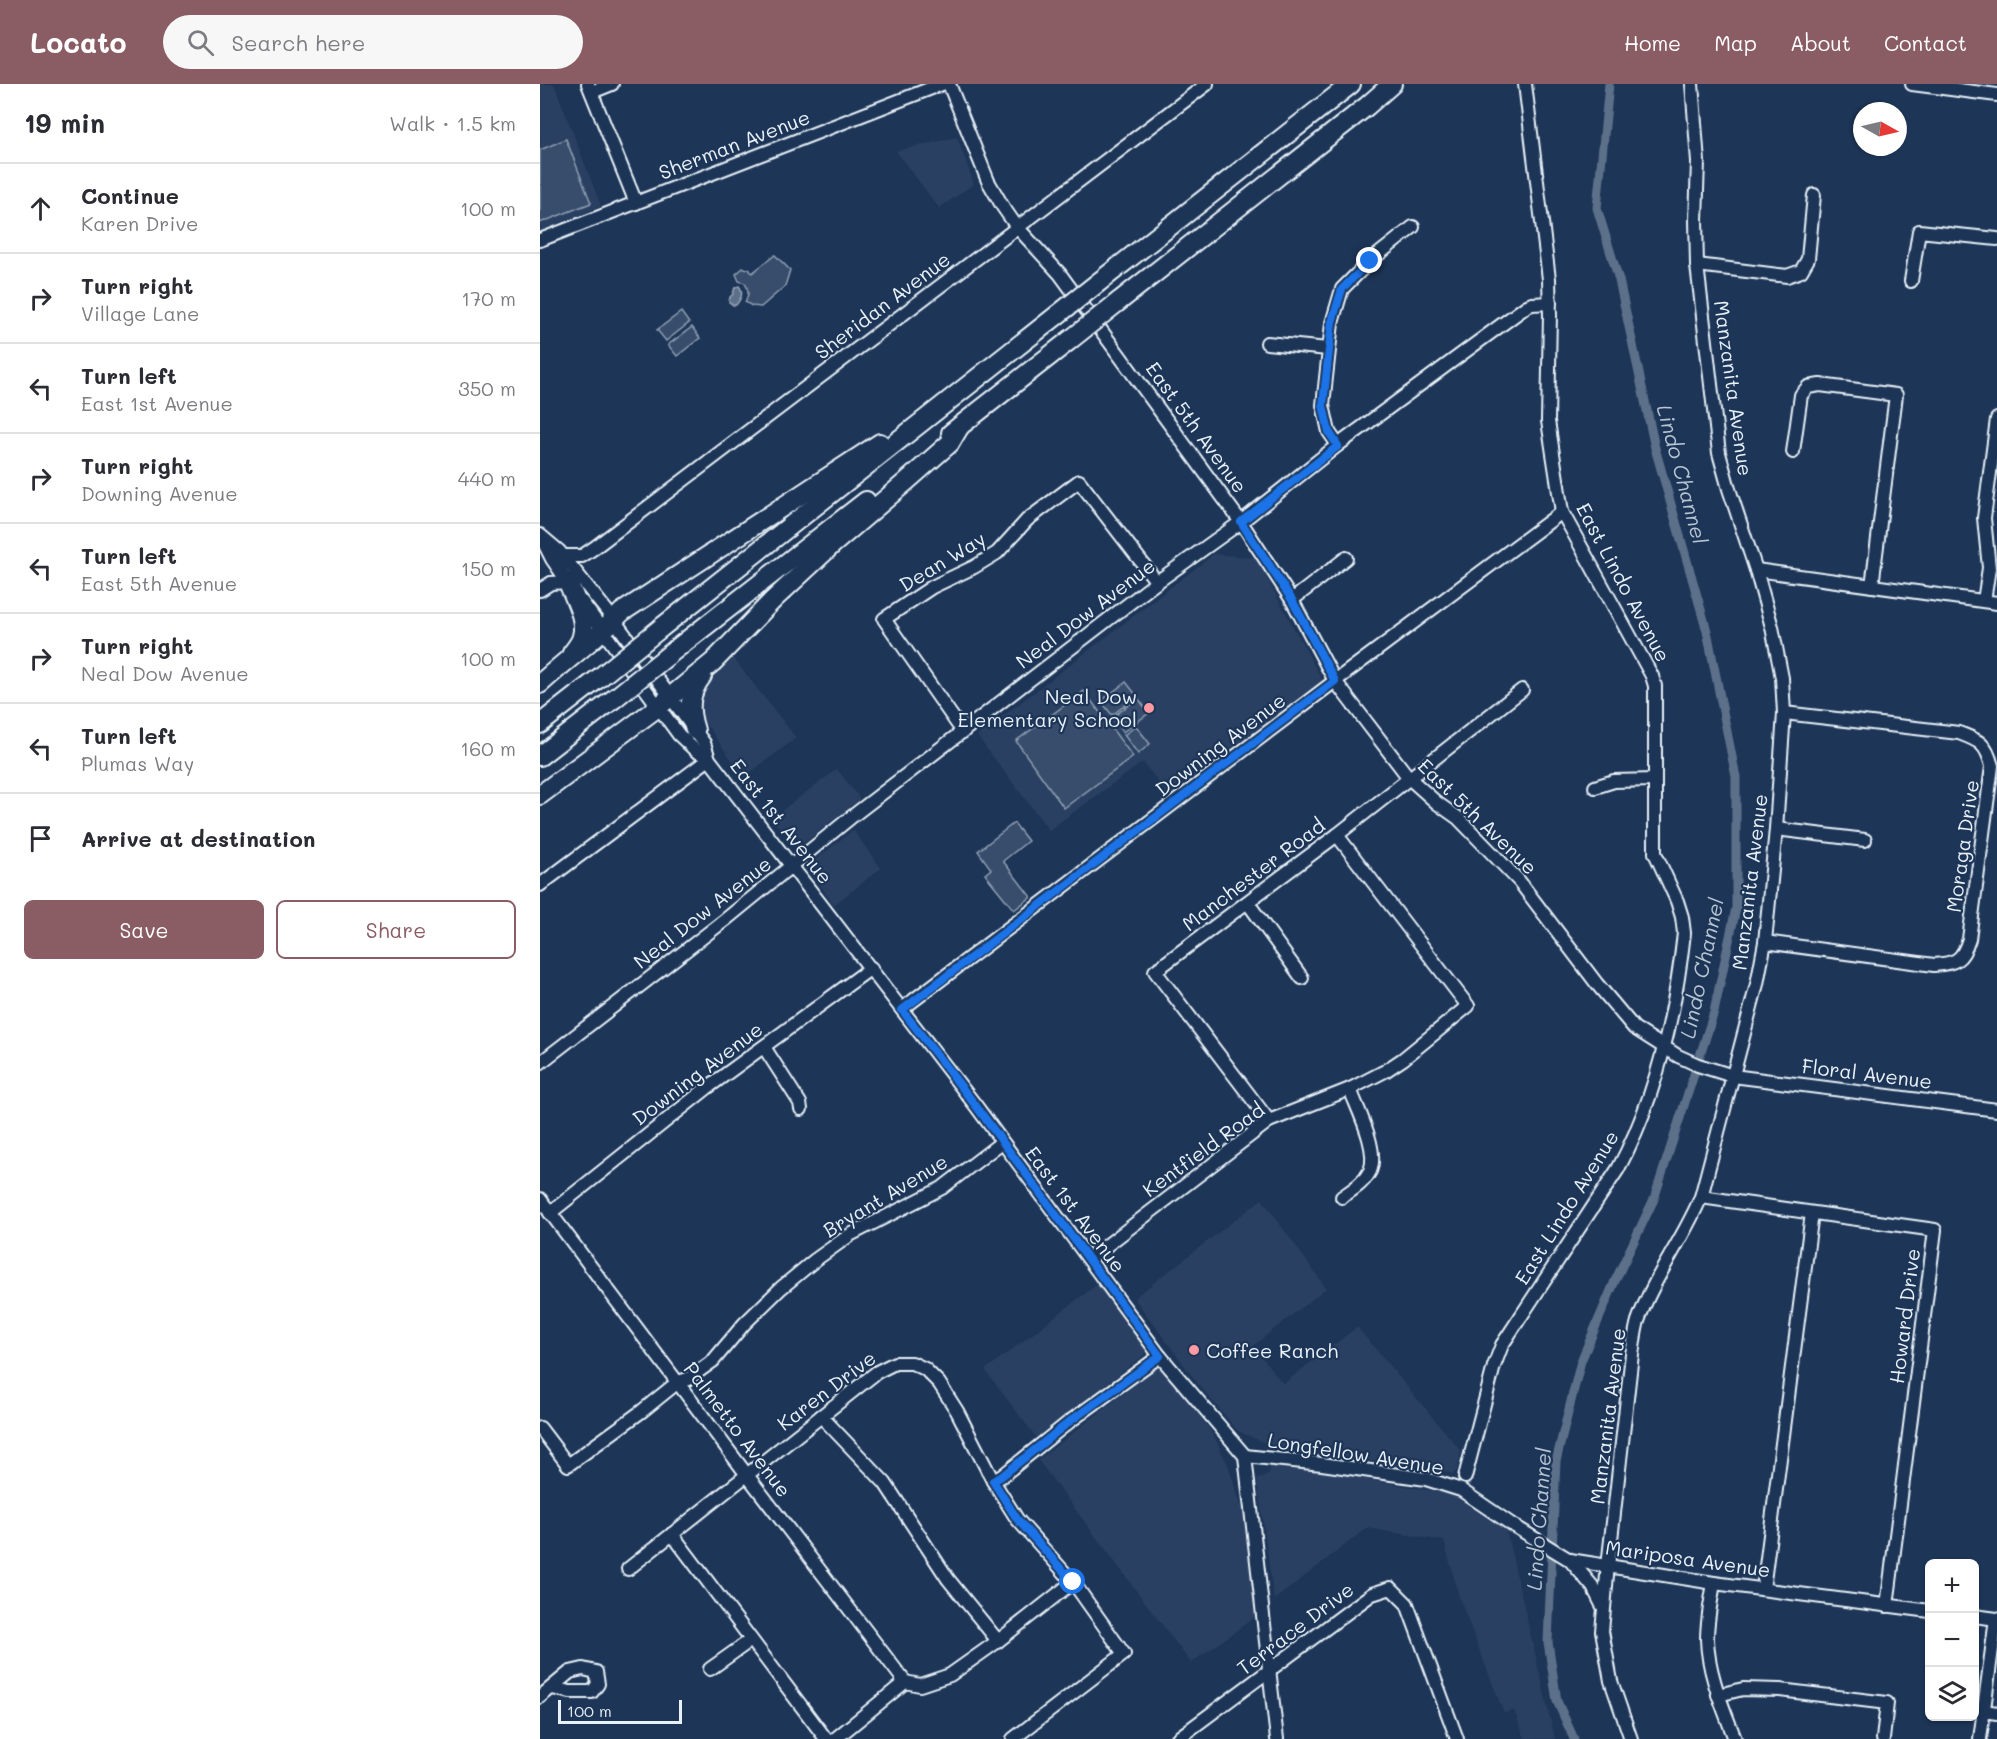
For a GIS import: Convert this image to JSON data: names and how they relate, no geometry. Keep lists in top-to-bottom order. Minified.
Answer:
{"streets":{"street":["Sherman Avenue","Sheridan Avenue","Manzanita Avenue","East 5th Avenue","Dean Way","East Lindo Avenue","Neal Dow Avenue","Downing Avenue","East 1st Avenue","Moraga Drive","Manchester Road","Floral Avenue","Kentfield Road","Bryant Avenue","Howard Drive","Karen Drive","Palmetto Avenue","Longfellow Avenue","Mariposa Avenue","Terrace Drive"]},"crossings":[["Sheridan Avenue","East 5th Avenue"],["Manzanita Avenue","East 5th Avenue"],["Manzanita Avenue","Moraga Drive"],["Manzanita Avenue","Floral Avenue"],["Manzanita Avenue","Howard Drive"],["Manzanita Avenue","Mariposa Avenue"],["East 5th Avenue","East Lindo Avenue"],["East 5th Avenue","Neal Dow Avenue"],["East 5th Avenue","Downing Avenue"],["East 5th Avenue","Manchester Road"],["East 5th Avenue","Floral Avenue"],["Dean Way","Neal Dow Avenue"],["East Lindo Avenue","Neal Dow Avenue"],["East Lindo Avenue","Downing Avenue"],["Neal Dow Avenue","East 1st Avenue"],["Downing Avenue","East 1st Avenue"],["Downing Avenue","Palmetto Avenue"],["East 1st Avenue","Kentfield Road"],["East 1st Avenue","Bryant Avenue"],["East 1st Avenue","Longfellow Avenue"],["Manchester Road","Kentfield Road"],["Bryant Avenue","Palmetto Avenue"],["Howard Drive","Mariposa Avenue"],["Karen Drive","Palmetto Avenue"],["Longfellow Avenue","Mariposa Avenue"]],"water":["Lindo Channel"],"places":["Neal Dow Elementary School","Coffee Ranch"],"scale_bar":"100 m","north":"right","page":{"header":"Locato","search":"Search here","nav":["Home","Map","About","Contact"],"heading":["19 min","Walk · 1.5 km"],"list":[["Continue","Karen Drive","100 m"],["Turn right","Village Lane","170 m"],["Turn left","East 1st Avenue","350 m"],["Turn right","Downing Avenue","440 m"],["Turn left","East 5th Avenue","150 m"],["Turn right","Neal Dow Avenue","100 m"],["Turn left","Plumas Way","160 m"],"Arrive at destination"],"buttons":["Save","Share"],"map_buttons":["+","−"],"scale":"100 m"}}
